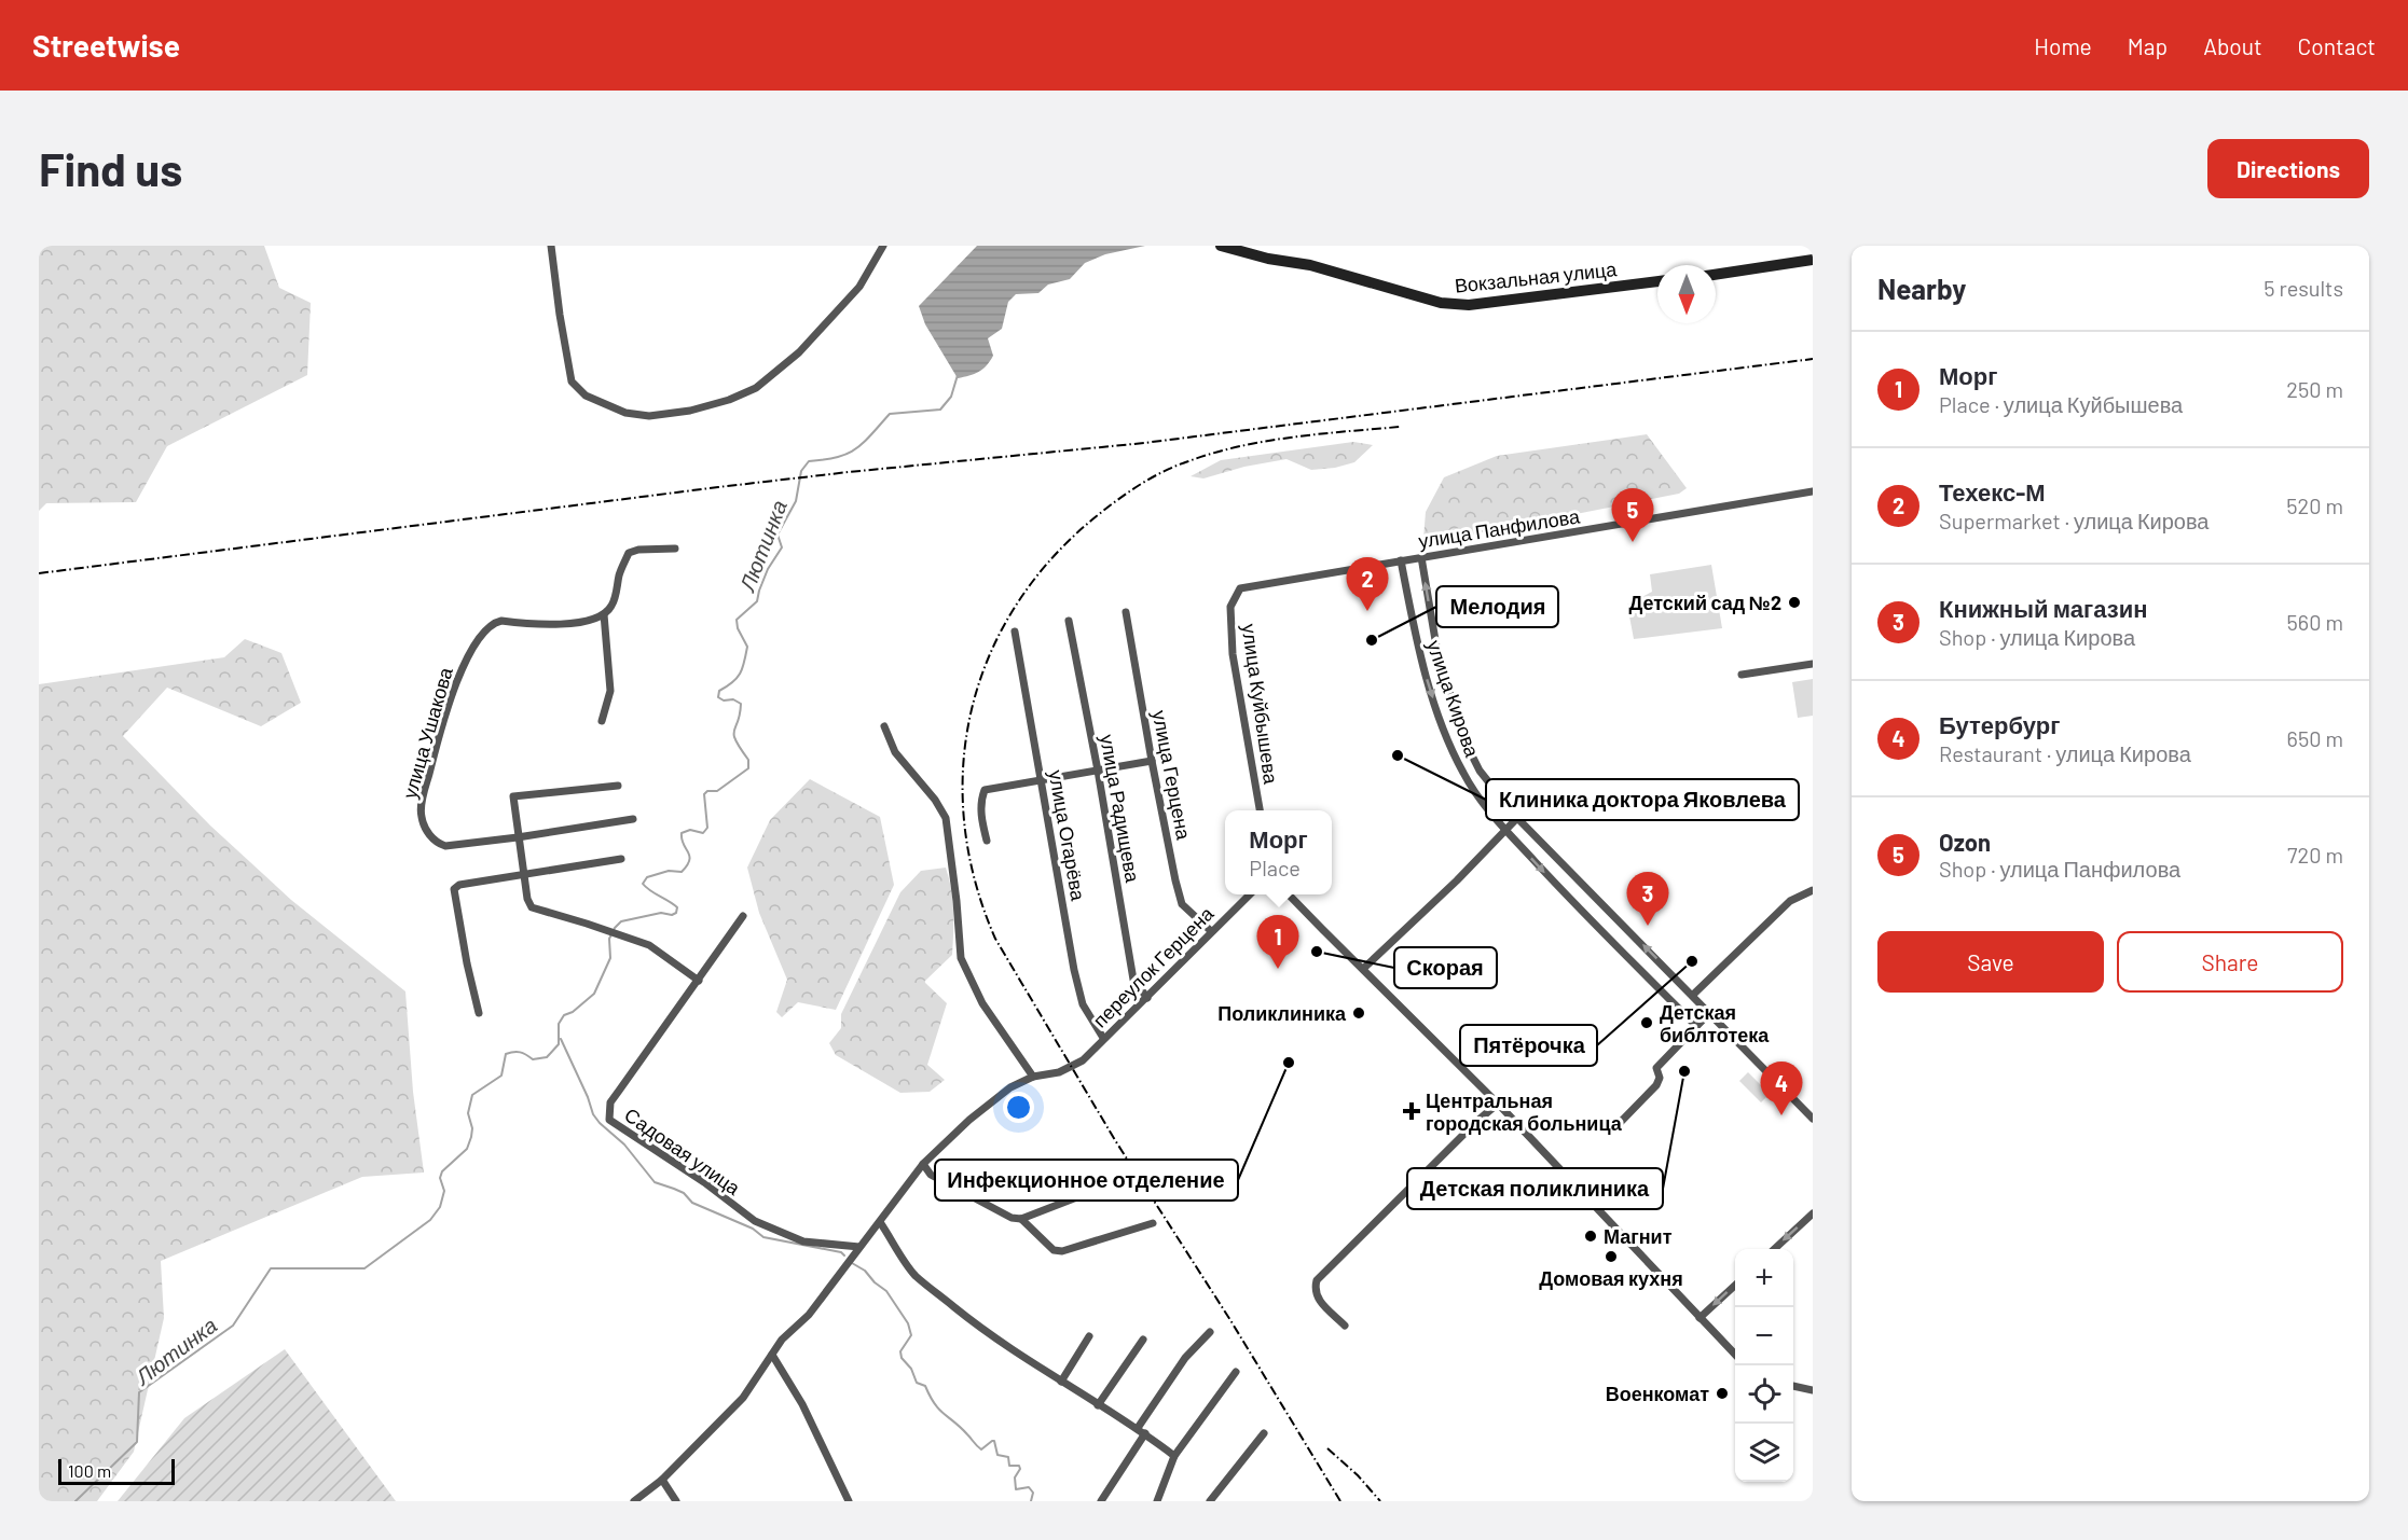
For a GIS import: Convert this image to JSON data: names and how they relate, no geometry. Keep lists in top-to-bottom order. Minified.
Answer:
{"streets":{"main road":["Вокзальная улица"],"street":["улица Панфилова","улица Кирова","улица Куйбышева","улица Ушакова","улица Герцена","улица Радищева","улица Огарёва","переулок Герцена","Садовая улица"]},"crossings":[["улица Панфилова","улица Кирова"],["улица Панфилова","улица Куйбышева"],["улица Герцена","переулок Герцена"],["улица Радищева","переулок Герцена"],["улица Огарёва","переулок Герцена"]],"water":["Лютинка"],"places":{"other":["Детский сад №2","Мелодия","Клиника доктора Яковлева","Скорая","Пятёрочка","Поликлиника","Детская библтотека","Инфекционное отделение","Детская поликлиника","Магнит","Домовая кухня","Военкомат"],"health":["Центральная городская больница"]},"scale_bar":"100 m","north":"bottom","page":{"header":"Streetwise","nav":["Home","Map","About","Contact"],"buttons":["Directions",["Save","Share"]],"title":"Find us","heading":["Nearby","5 results"],"list":[{"mark":"1","name":"Морг","note":"Place · улица Куйбышева","value":"250 m"},{"mark":"2","name":"Техекс-М","note":"Supermarket · улица Кирова","value":"520 m"},{"mark":"3","name":"Книжный магазин","note":"Shop · улица Кирова","value":"560 m"},{"mark":"4","name":"Бутербург","note":"Restaurant · улица Кирова","value":"650 m"},{"mark":"5","name":"Ozon","note":"Shop · улица Панфилова","value":"720 m"}],"pins":["5","2","3","1","4"],"popup":["Морг","Place"],"map_buttons":["+","−"],"scale":"100 m"}}
